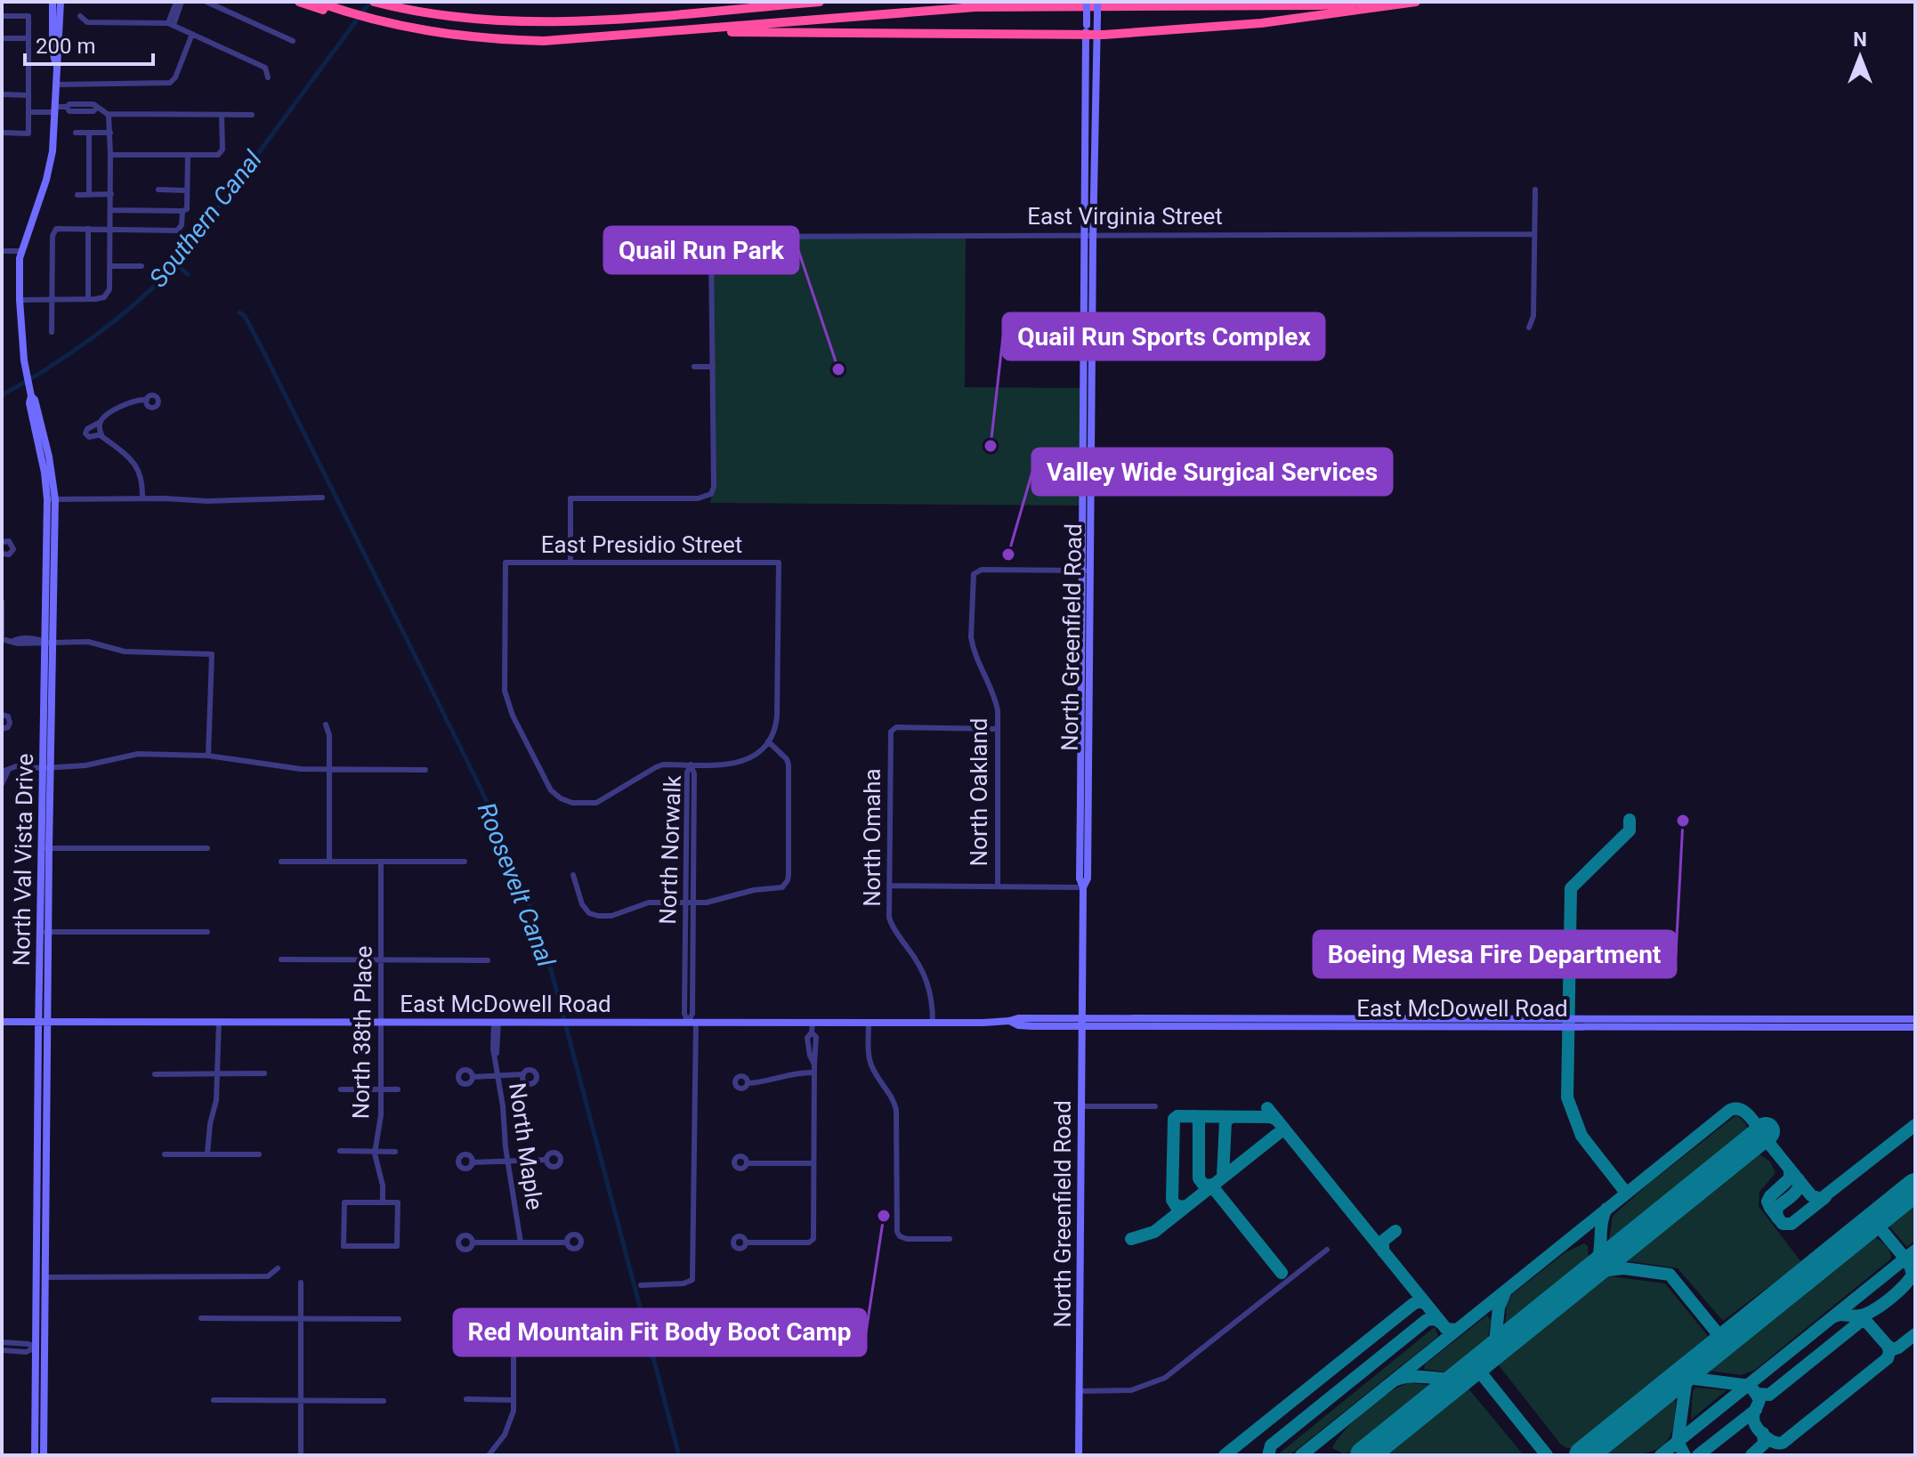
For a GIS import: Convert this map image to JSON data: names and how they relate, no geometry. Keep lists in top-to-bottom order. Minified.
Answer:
{"streets":{"main road":["North Greenfield Road","North Val Vista Drive","East McDowell Road"],"street":["East Virginia Street","East Presidio Street","North Oakland","North Omaha","North Norwalk","North 38th Place","North Maple"]},"crossings":[["East Virginia Street","North Greenfield Road"],["East Presidio Street","North Norwalk"],["North Greenfield Road","North Oakland"],["North Greenfield Road","East McDowell Road"],["North Oakland","North Omaha"],["North Omaha","East McDowell Road"],["North Norwalk","East McDowell Road"],["North Val Vista Drive","East McDowell Road"],["East McDowell Road","North 38th Place"],["East McDowell Road","North Maple"]],"water":["Southern Canal","Roosevelt Canal"],"places":["Quail Run Park","Quail Run Sports Complex","Valley Wide Surgical Services","Boeing Mesa Fire Department","Red Mountain Fit Body Boot Camp"],"scale_bar":"200 m","north":"top"}
